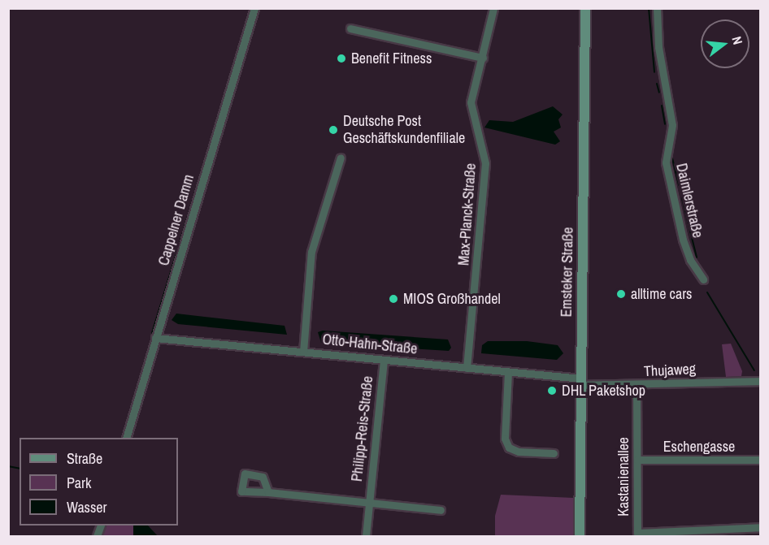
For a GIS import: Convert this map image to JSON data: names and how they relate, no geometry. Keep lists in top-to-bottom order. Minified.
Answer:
{"streets":{"street":["Daimlerstraße","Max-Planck-Straße","Cappelner Damm","Emsteker Straße","Otto-Hahn-Straße","Thujaweg","Philipp-Reis-Straße","Eschengasse","Kastanienallee"]},"crossings":[["Max-Planck-Straße","Otto-Hahn-Straße"],["Cappelner Damm","Otto-Hahn-Straße"],["Emsteker Straße","Otto-Hahn-Straße"],["Emsteker Straße","Thujaweg"],["Otto-Hahn-Straße","Thujaweg"],["Otto-Hahn-Straße","Philipp-Reis-Straße"],["Thujaweg","Kastanienallee"],["Eschengasse","Kastanienallee"]],"places":["Benefit Fitness","Deutsche Post Geschäftskundenfiliale","alltime cars","MIOS Großhandel","DHL Paketshop"],"legend":["Straße","Park","Wasser"],"north":"right"}
